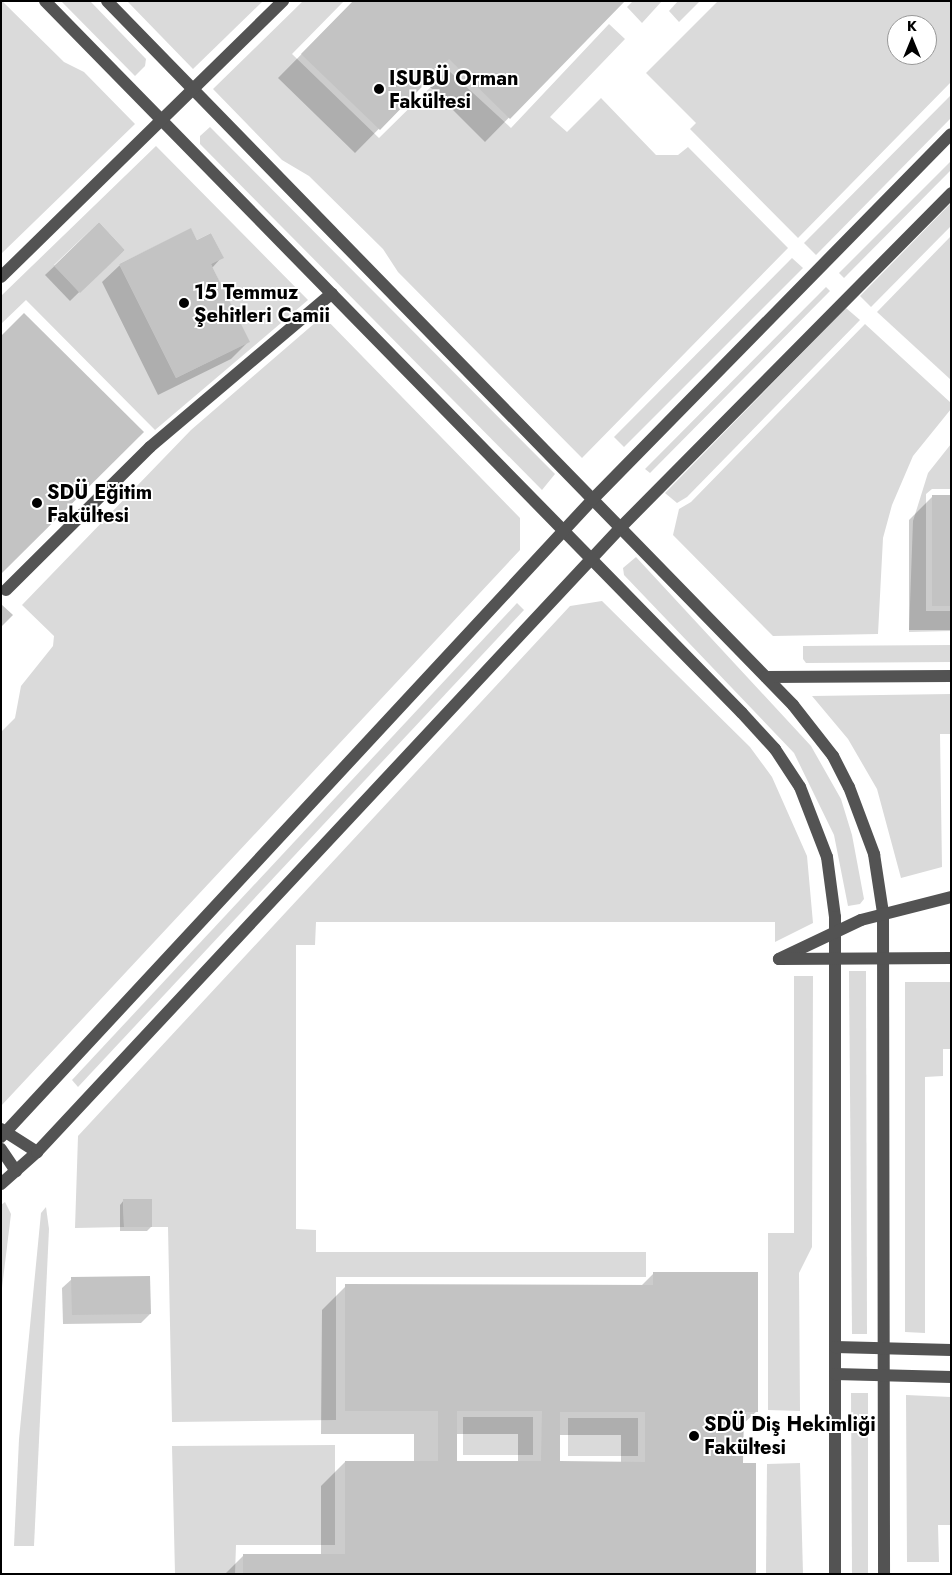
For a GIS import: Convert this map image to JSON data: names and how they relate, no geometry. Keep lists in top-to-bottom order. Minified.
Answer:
{"places":["ISUBÜ Orman Fakültesi","15 Temmuz Şehitleri Camii","SDÜ Eğitim Fakültesi","SDÜ Diş Hekimliği Fakültesi"],"north":"top"}
